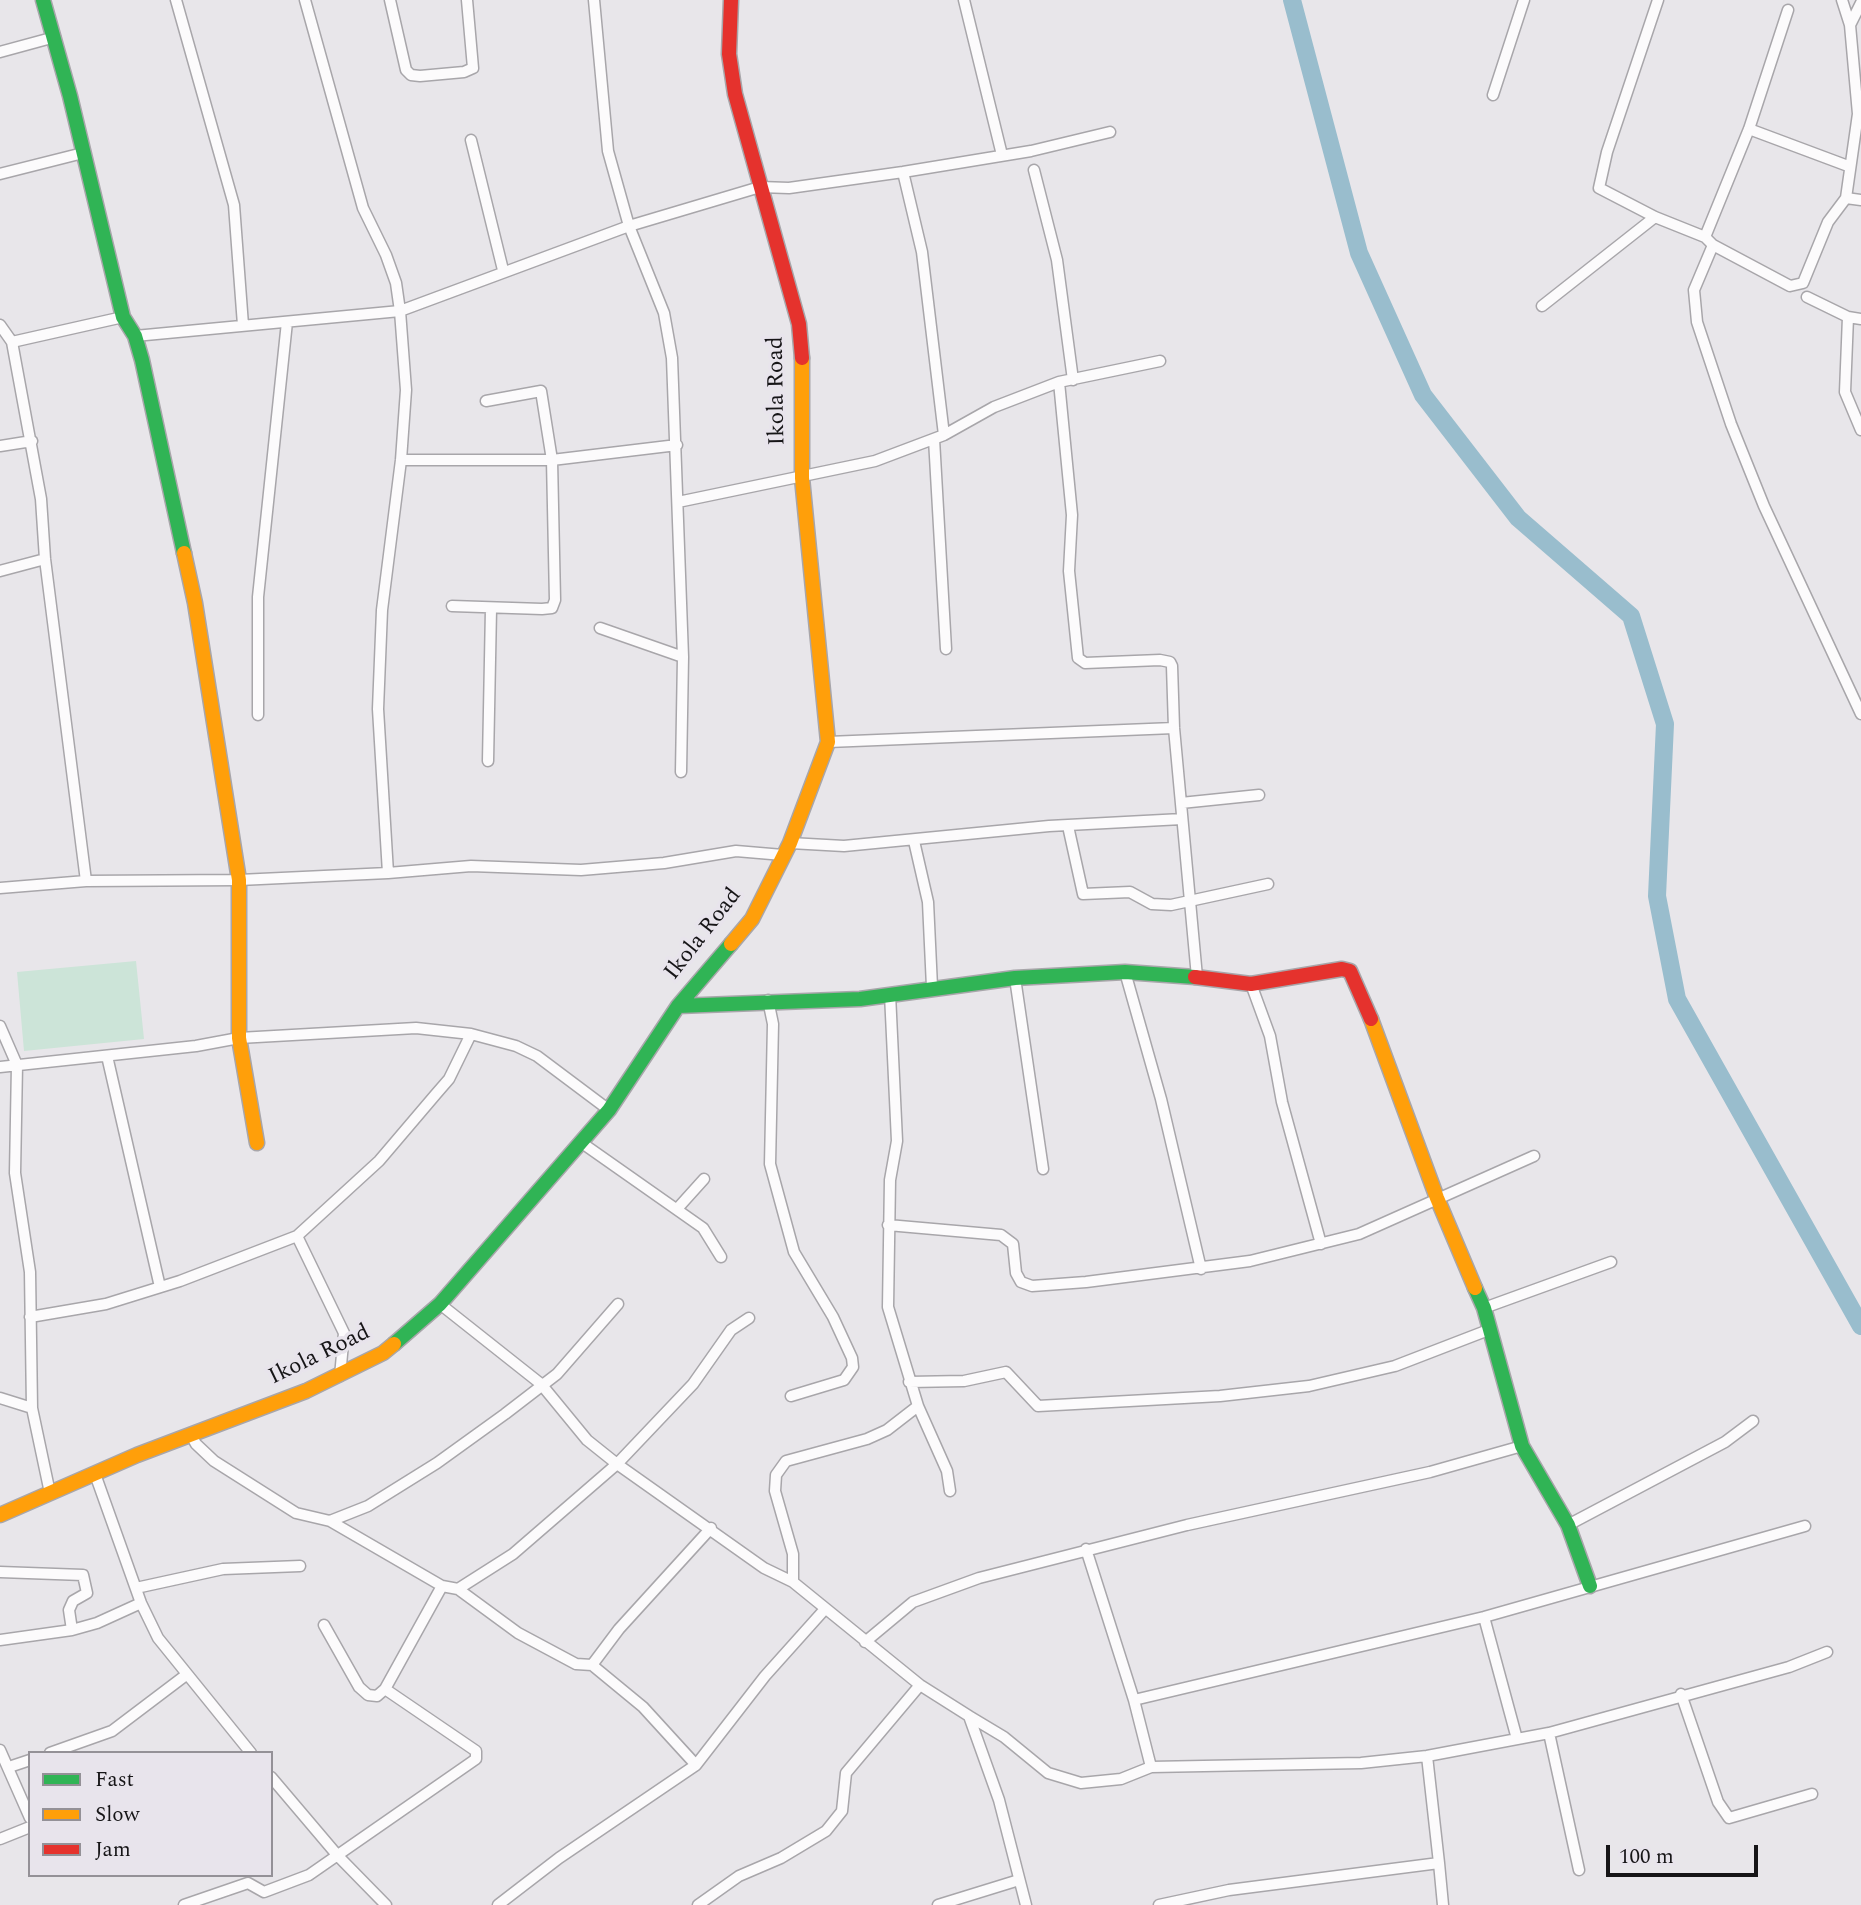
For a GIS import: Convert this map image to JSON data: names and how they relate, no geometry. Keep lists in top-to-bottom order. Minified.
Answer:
{"streets":{"street":["Ikola Road"]},"legend":["Fast","Slow","Jam"],"scale_bar":"100 m"}
